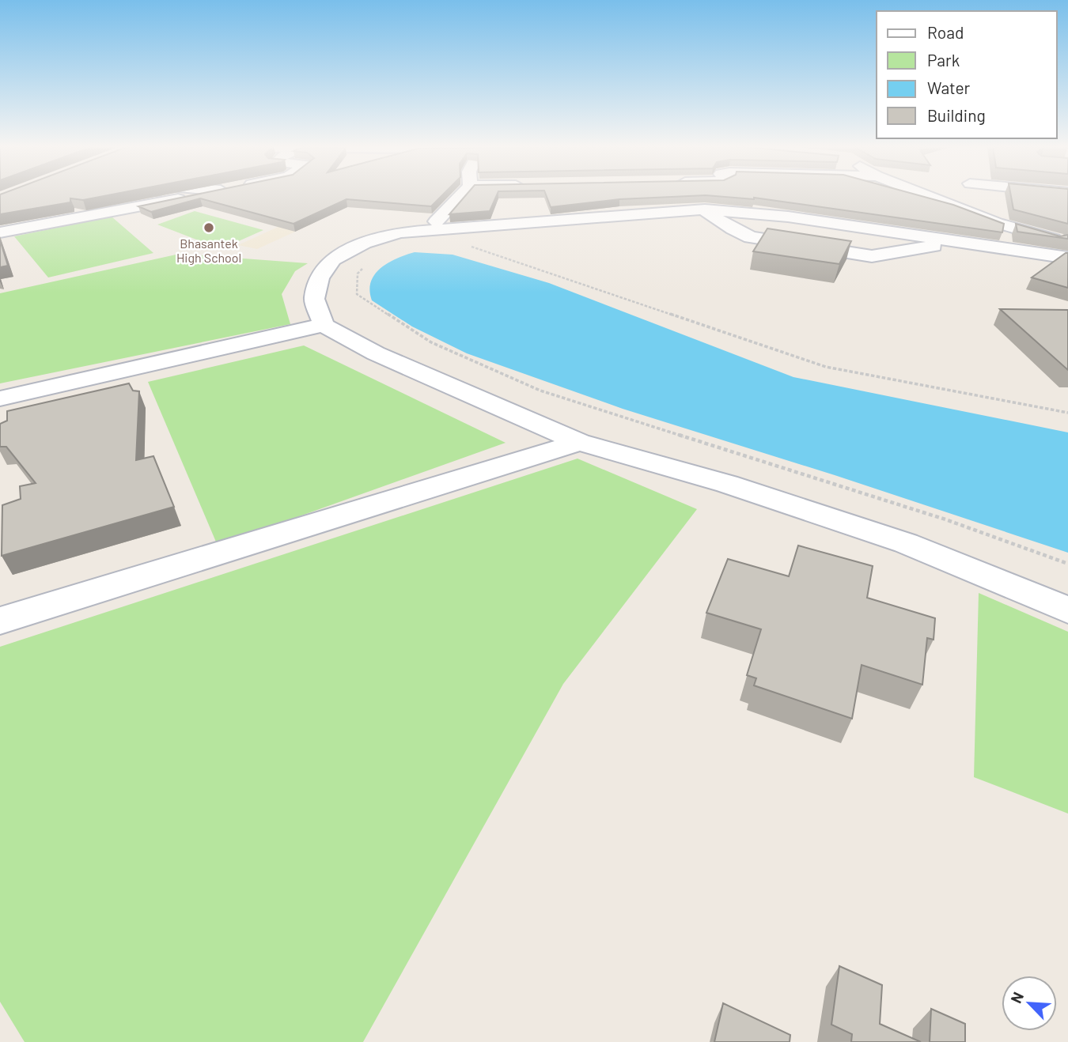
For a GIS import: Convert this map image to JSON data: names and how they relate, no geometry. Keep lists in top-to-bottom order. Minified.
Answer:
{"places":["Bhasantek High School"],"legend":["Road","Park","Water","Building"],"north":"top left"}
